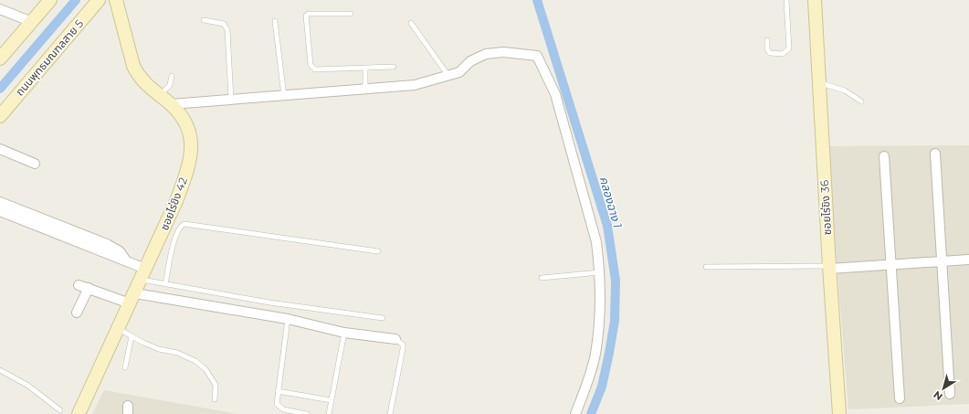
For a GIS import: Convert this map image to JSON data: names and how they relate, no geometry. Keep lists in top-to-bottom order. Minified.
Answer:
{"streets":{"street":["ถนนพุทธมณฑลสาย 5","ซอยไร่ขิง 42","ซอยไร่ขิง 36"]},"water":["คลองฉาง 1"],"north":"bottom left"}
